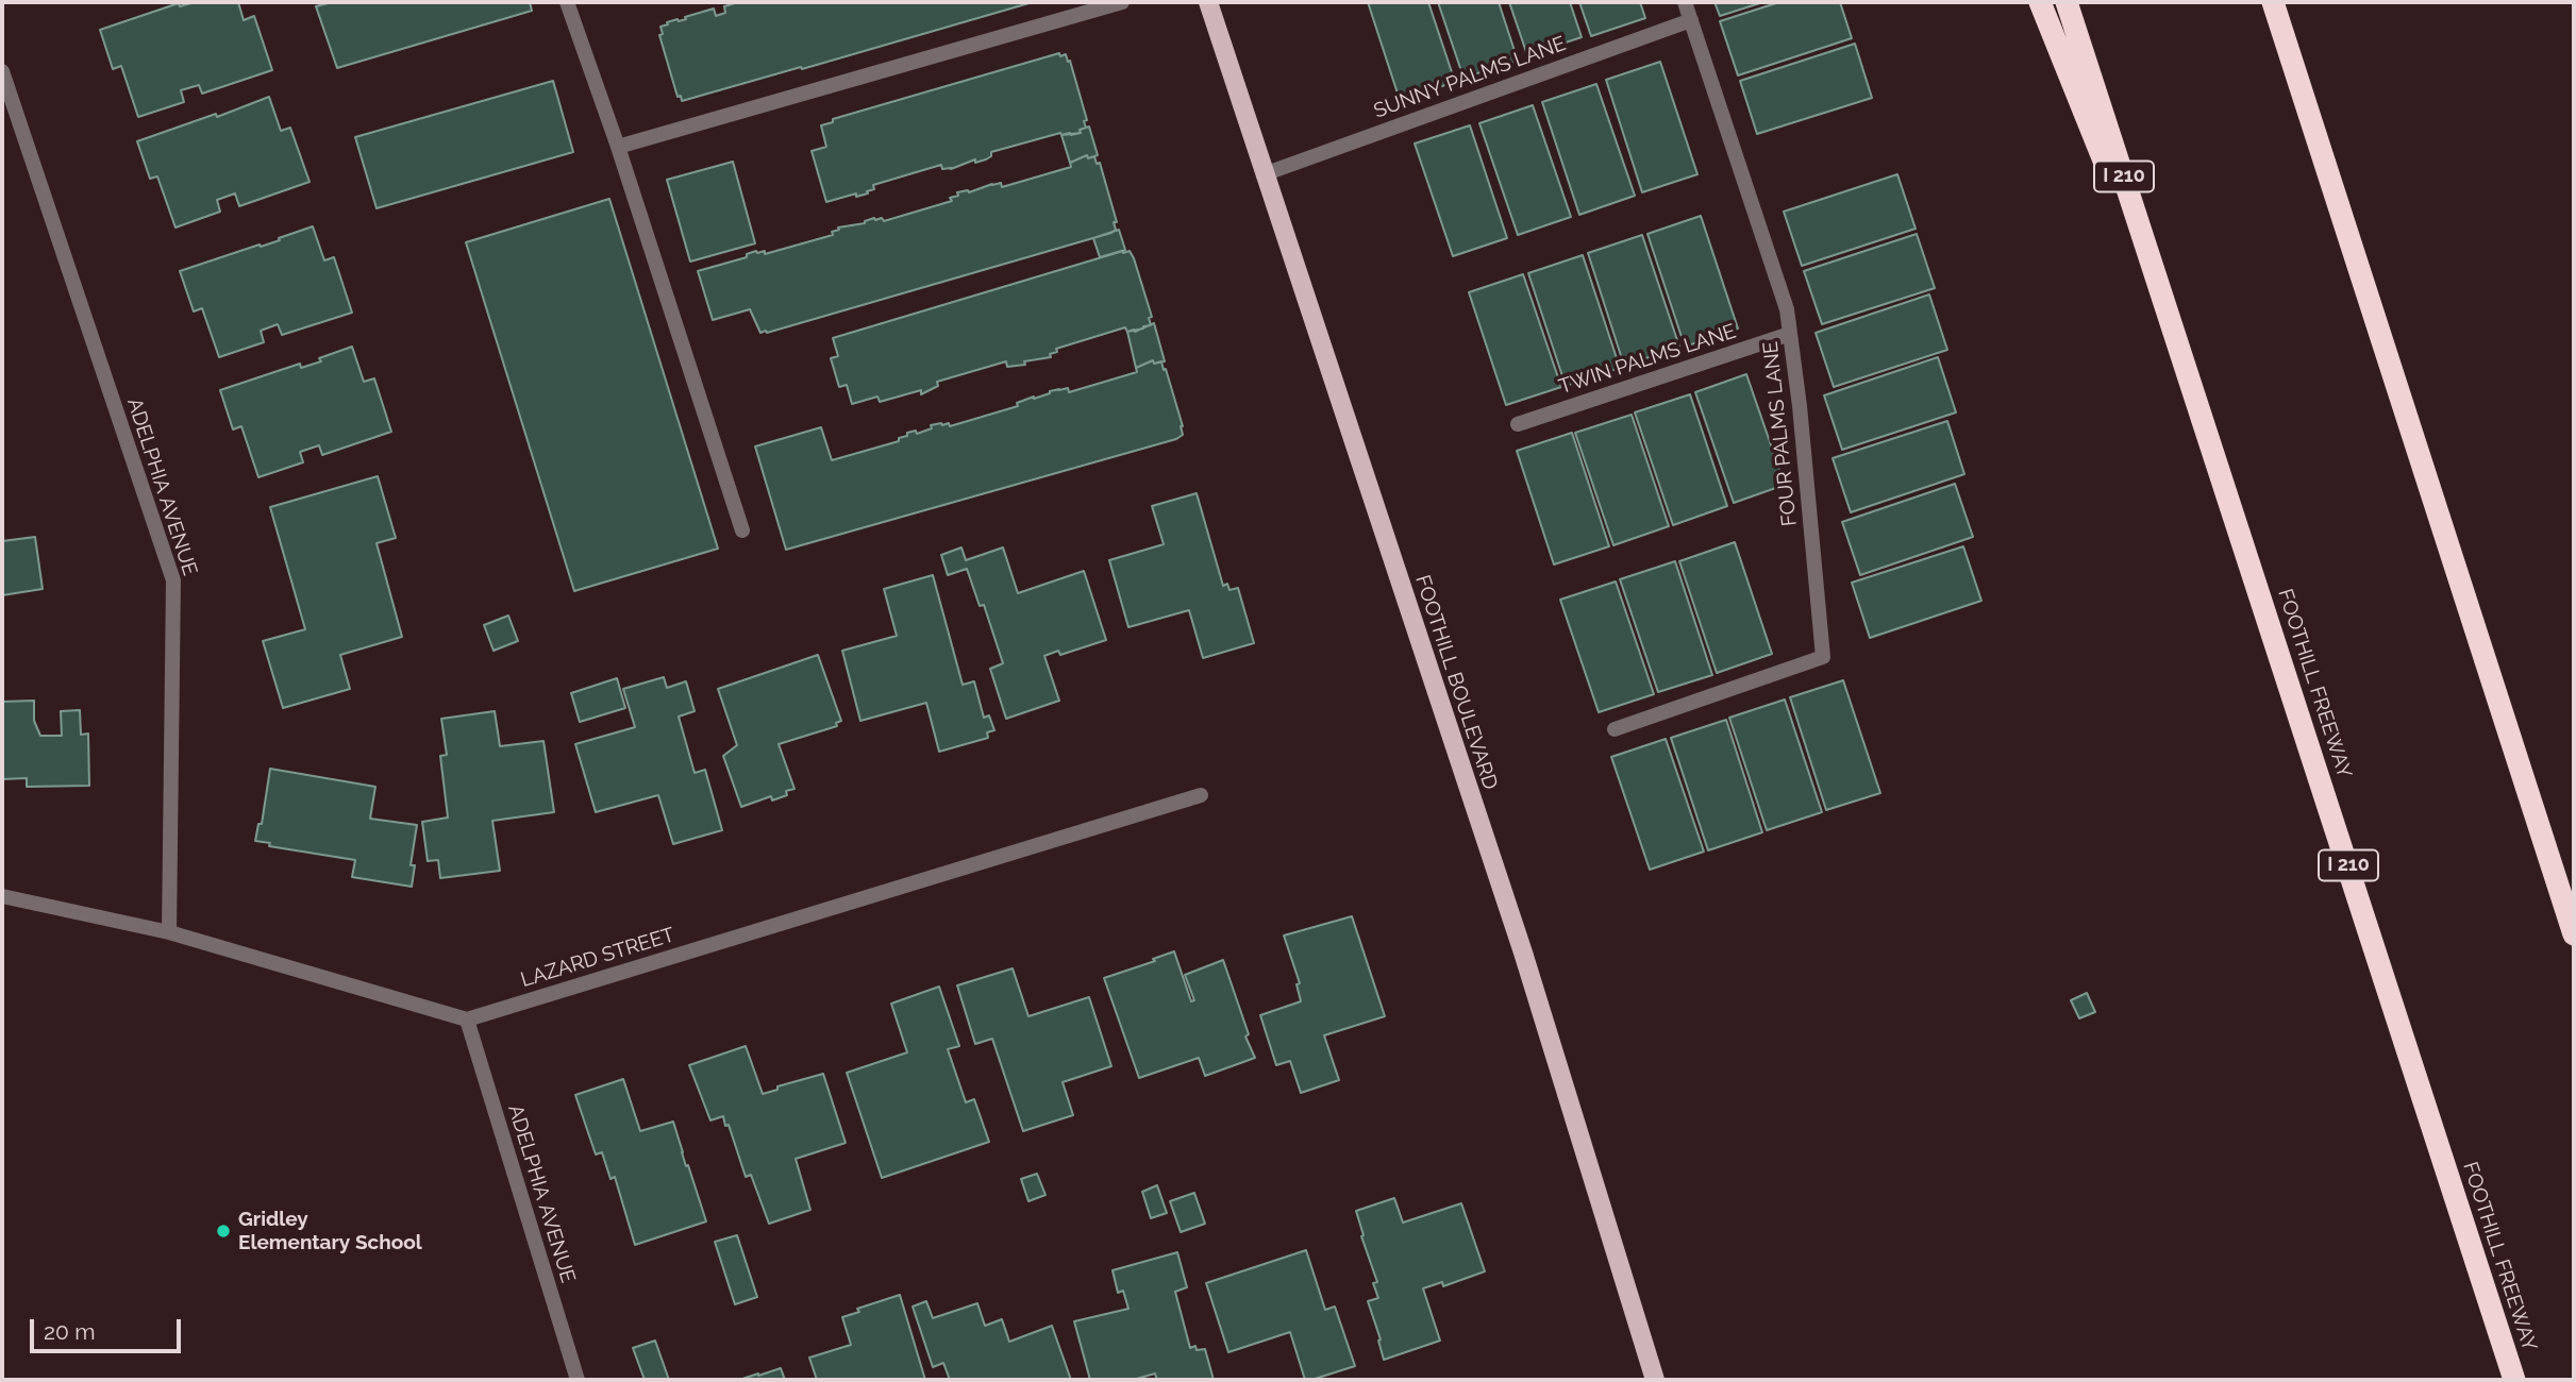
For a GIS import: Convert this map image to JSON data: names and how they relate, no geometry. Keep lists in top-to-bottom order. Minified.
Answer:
{"streets":{"highway":["I 210","FOOTHILL FREEWAY"],"main road":["FOOTHILL BOULEVARD"],"street":["SUNNY PALMS LANE","TWIN PALMS LANE","FOUR PALMS LANE","ADELPHIA AVENUE","LAZARD STREET"]},"crossings":[["SUNNY PALMS LANE","FOUR PALMS LANE"],["SUNNY PALMS LANE","FOOTHILL BOULEVARD"],["TWIN PALMS LANE","FOUR PALMS LANE"],["ADELPHIA AVENUE","LAZARD STREET"]],"places":["Gridley Elementary School"],"scale_bar":"20 m"}
